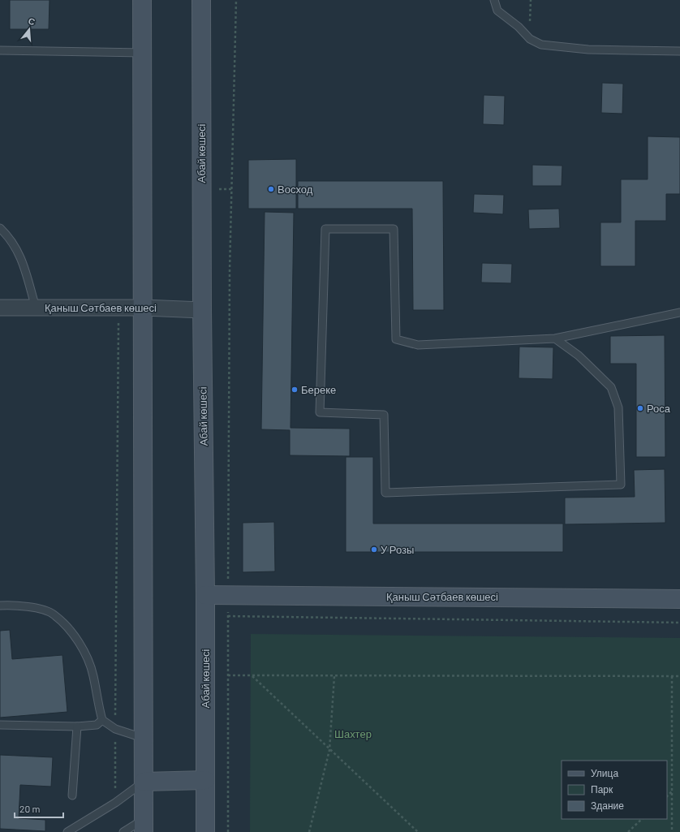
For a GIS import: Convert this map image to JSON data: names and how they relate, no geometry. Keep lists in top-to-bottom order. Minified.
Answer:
{"streets":{"main road":["Абай көшесі","Қаныш Сәтбаев көшесі"]},"crossings":[["Абай көшесі","Қаныш Сәтбаев көшесі"]],"parks":["Шахтер"],"places":["Восход","Береке","Роса","У Розы"],"legend":["Улица","Парк","Здание"],"scale_bar":"20 m","north":"top"}
